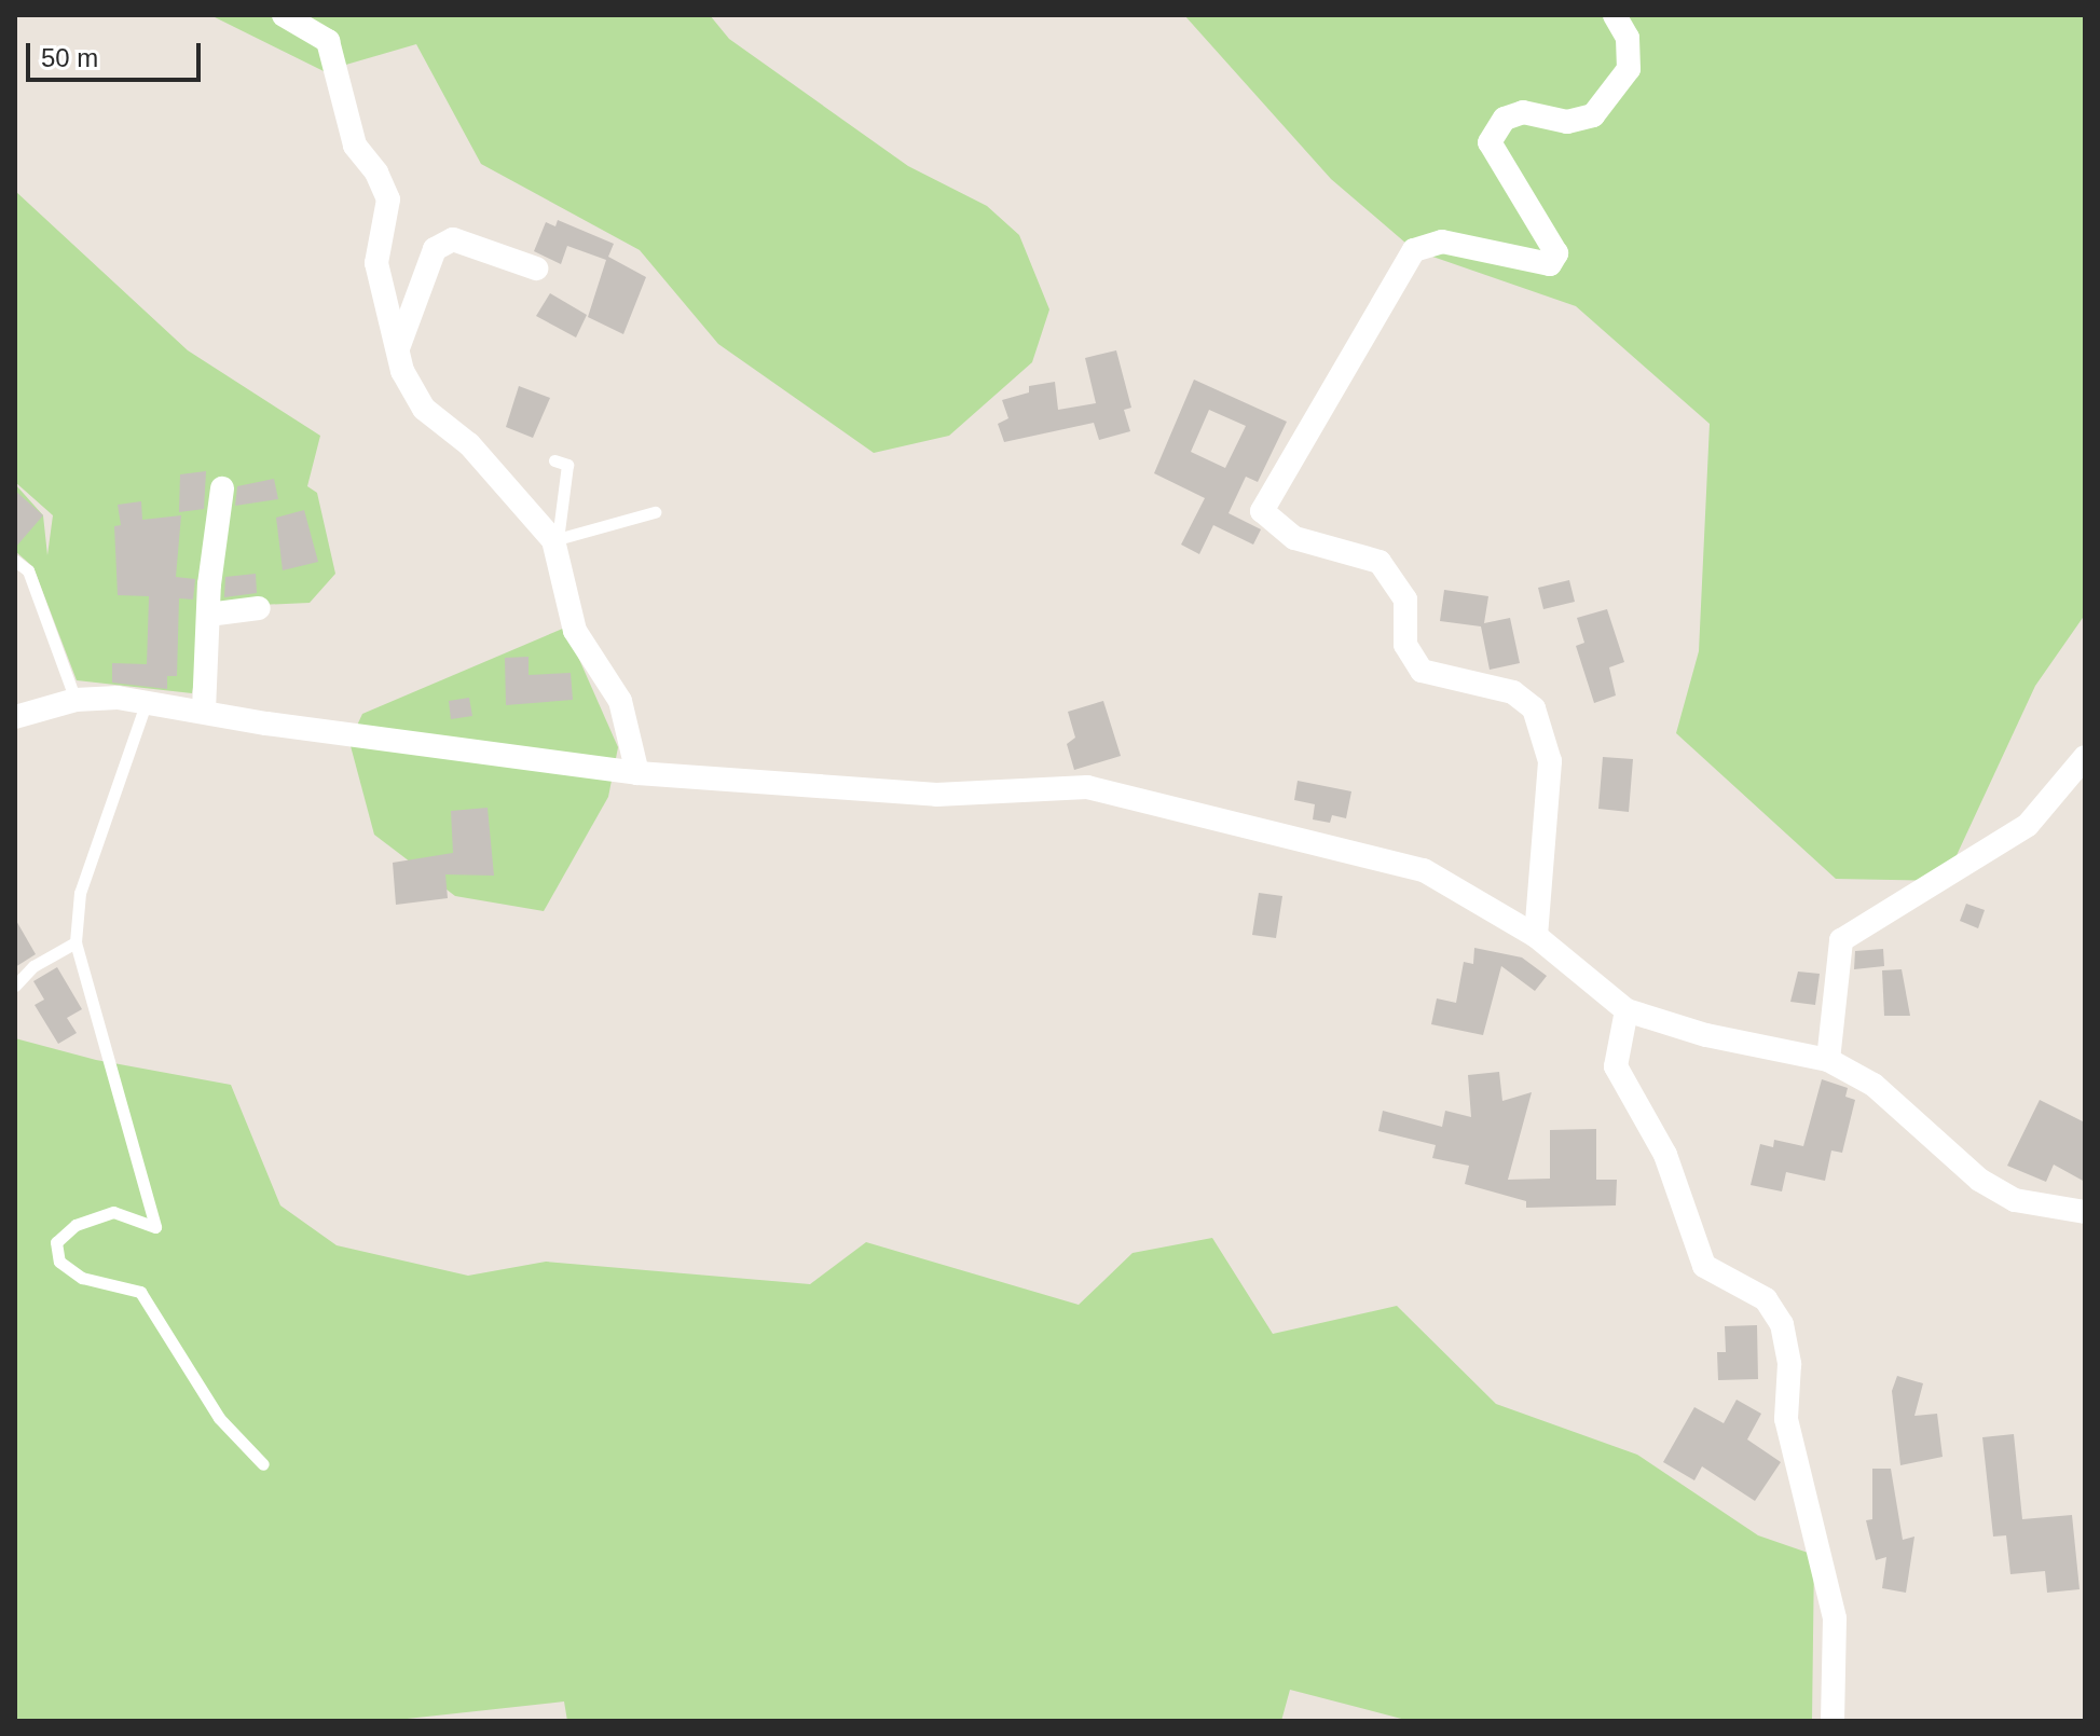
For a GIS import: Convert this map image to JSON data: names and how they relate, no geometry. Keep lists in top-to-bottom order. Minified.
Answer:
{"scale_bar":"50 m"}
